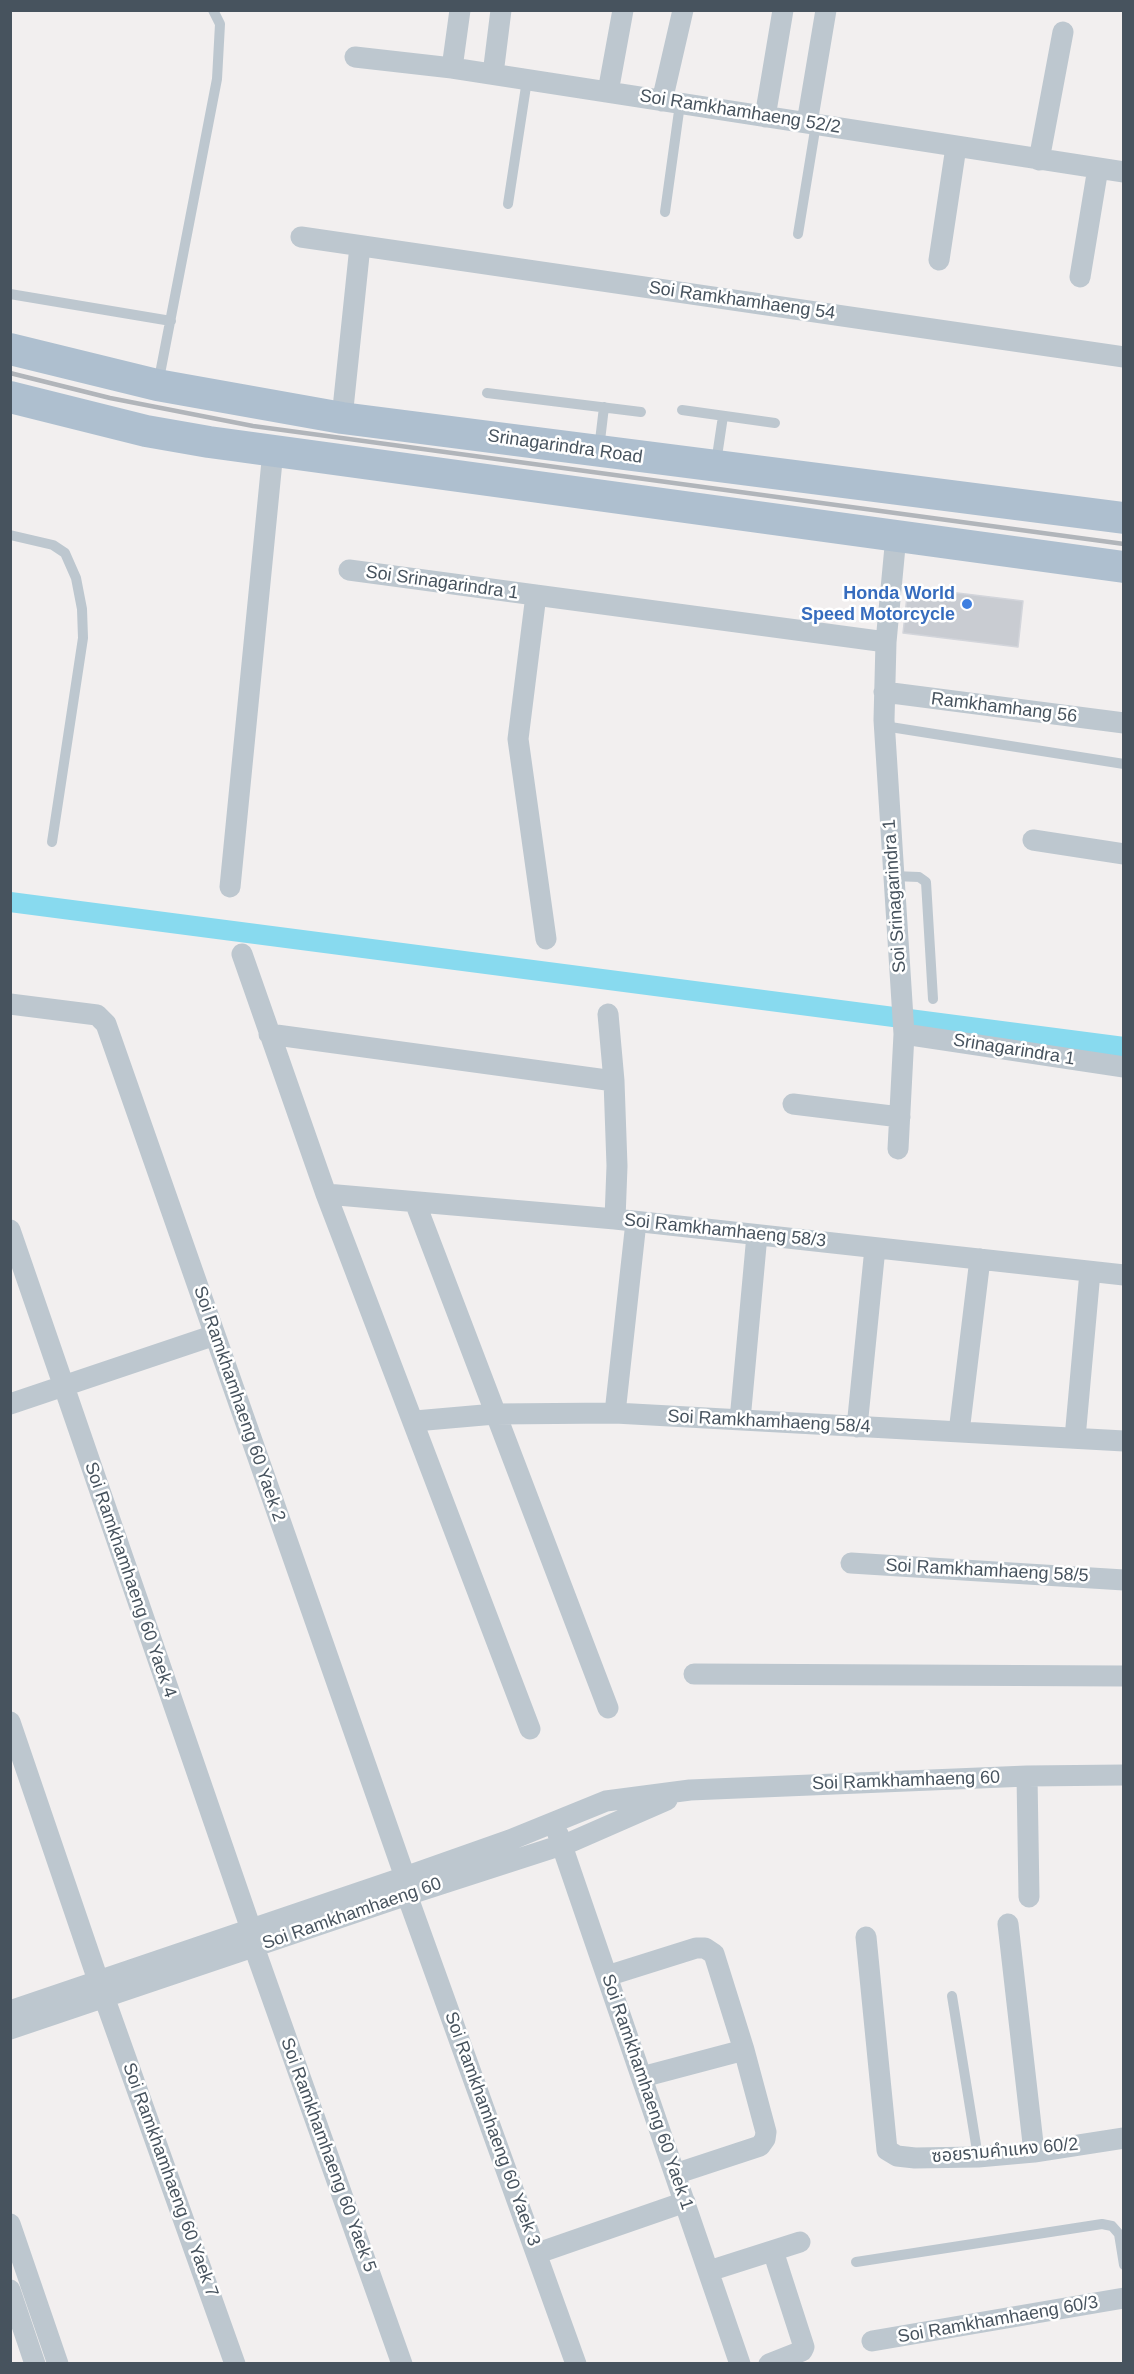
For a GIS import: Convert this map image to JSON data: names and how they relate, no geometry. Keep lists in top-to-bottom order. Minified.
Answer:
{"streets":{"main road":["Srinagarindra Road"],"street":["Soi Ramkhamhaeng 52/2","Soi Ramkhamhaeng 54","Soi Srinagarindra 1","Ramkhamhang 56","Srinagarindra 1","Soi Ramkhamhaeng 58/3","Soi Ramkhamhaeng 60 Yaek 2","Soi Ramkhamhaeng 58/4","Soi Ramkhamhaeng 58/5","Soi Ramkhamhaeng 60 Yaek 4","Soi Ramkhamhaeng 60","Soi Ramkhamhaeng 60 Yaek 1","Soi Ramkhamhaeng 60 Yaek 3","ซอยรามคำแหง 60/2","Soi Ramkhamhaeng 60 Yaek 5","Soi Ramkhamhaeng 60 Yaek 7","Soi Ramkhamhaeng 60/3"]},"crossings":[["Soi Srinagarindra 1","Ramkhamhang 56"],["Soi Srinagarindra 1","Srinagarindra 1"],["Soi Ramkhamhaeng 60 Yaek 2","Soi Ramkhamhaeng 60"],["Soi Ramkhamhaeng 60 Yaek 2","Soi Ramkhamhaeng 60 Yaek 3"],["Soi Ramkhamhaeng 60 Yaek 4","Soi Ramkhamhaeng 60"],["Soi Ramkhamhaeng 60 Yaek 4","Soi Ramkhamhaeng 60 Yaek 5"],["Soi Ramkhamhaeng 60","Soi Ramkhamhaeng 60 Yaek 1"],["Soi Ramkhamhaeng 60","Soi Ramkhamhaeng 60 Yaek 3"],["Soi Ramkhamhaeng 60","Soi Ramkhamhaeng 60 Yaek 5"],["Soi Ramkhamhaeng 60","Soi Ramkhamhaeng 60 Yaek 7"]],"places":["Honda World Speed Motorcycle"]}
